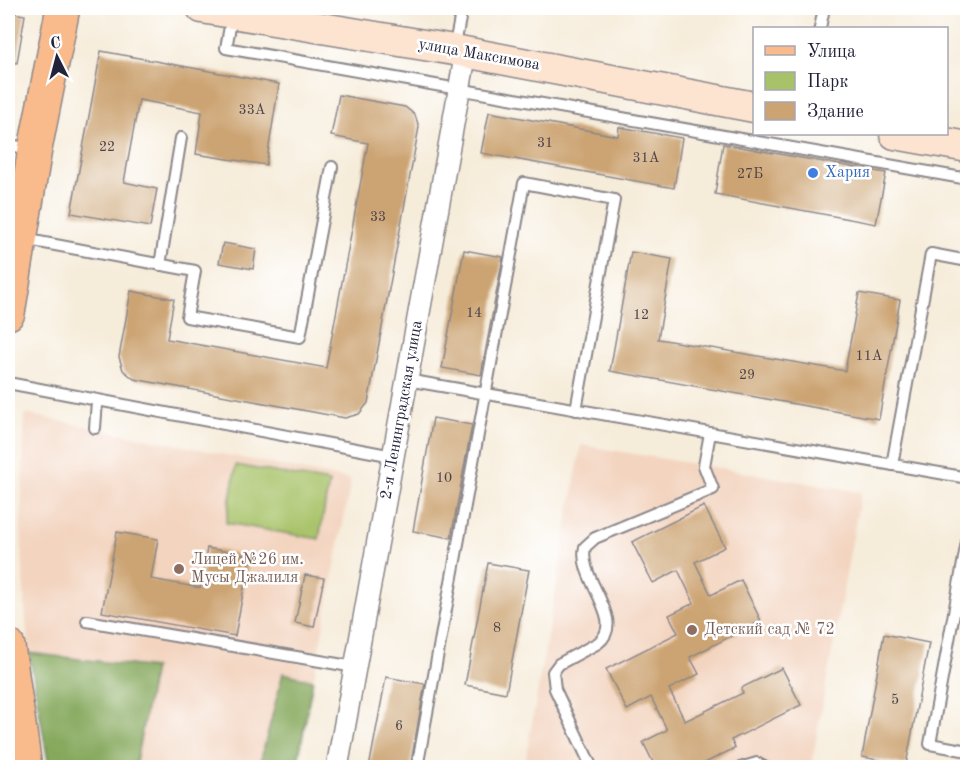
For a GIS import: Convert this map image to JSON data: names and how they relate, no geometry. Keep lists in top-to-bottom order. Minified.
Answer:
{"streets":{"main road":["улица Максимова"],"street":["2-я Ленинградская улица"]},"crossings":[["улица Максимова","2-я Ленинградская улица"]],"places":["Хария","Лицей №26 им. Мусы Джалиля","Детский сад № 72"],"house_numbers":["33А","31","22","31А","27Б","33","14","12","11А","29","10","8","5","6"],"legend":["Улица","Парк","Здание"],"north":"top"}
